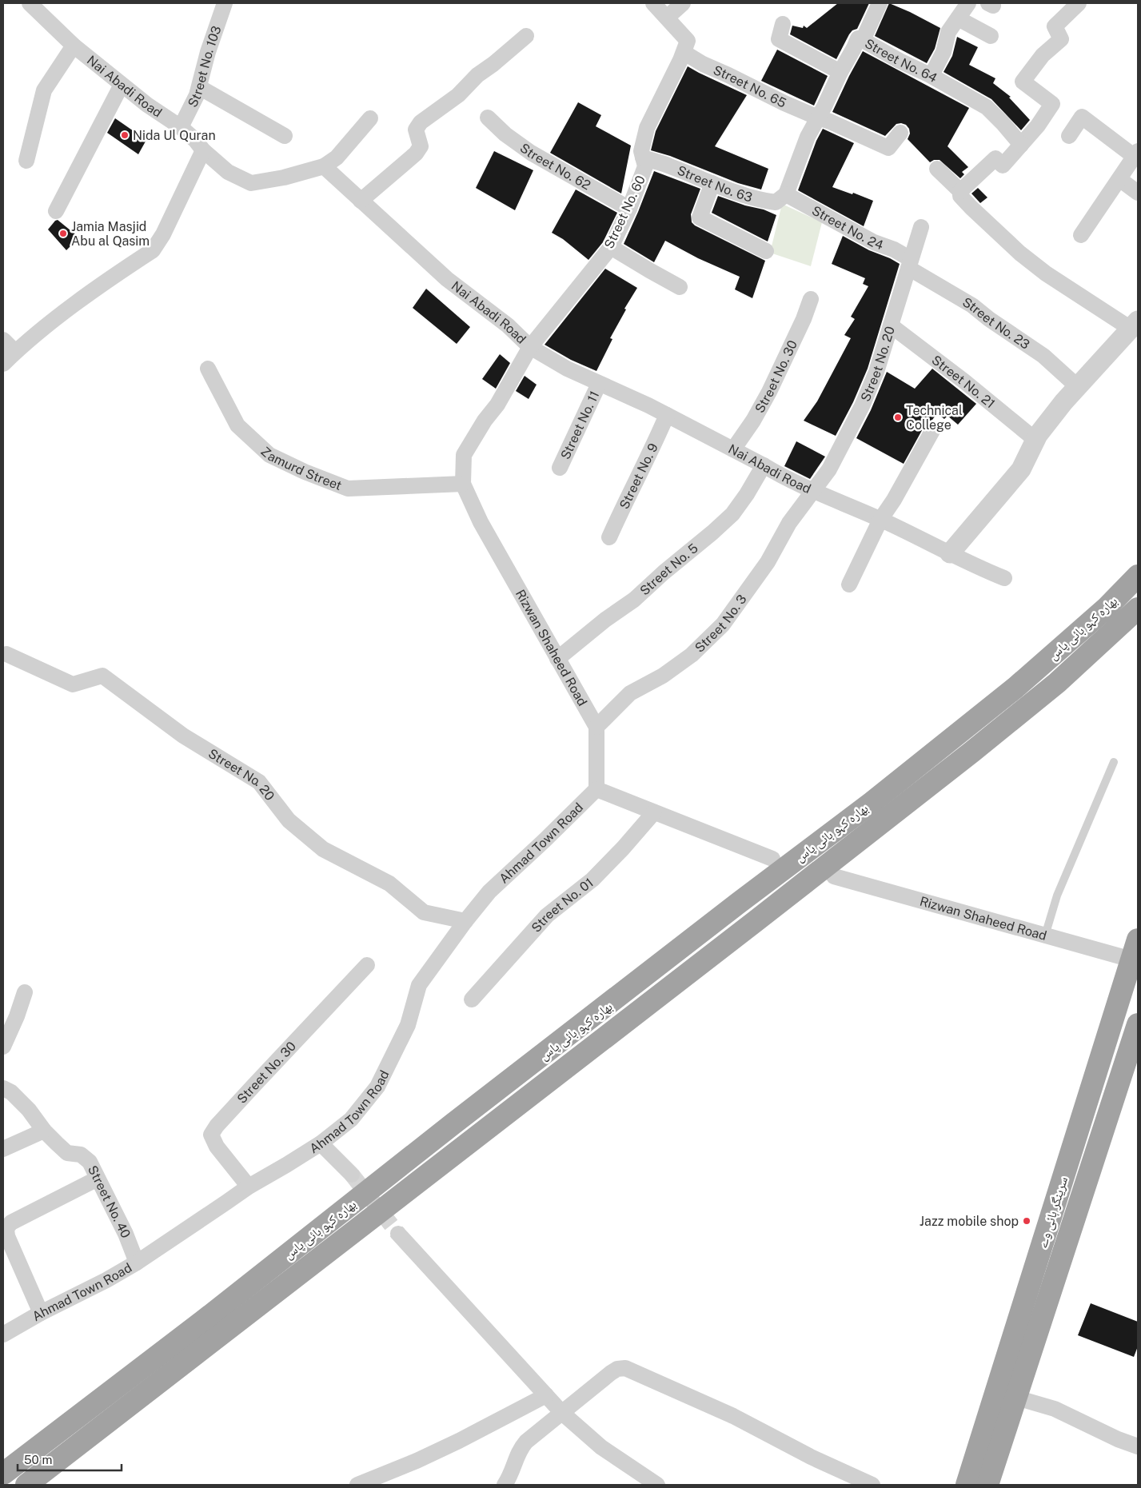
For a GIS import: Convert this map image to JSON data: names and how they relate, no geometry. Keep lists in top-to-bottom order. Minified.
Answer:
{"streets":{"highway":["بھارہ کہو بائی پاس","سرینگر ہائی وے"],"street":["Street No. 64","Street No. 103","Nai Abadi Road","Street No. 65","Street No. 62","Street No. 63","Street No. 60","Street No. 24","Street No. 23","Street No. 20","Street No. 30","Street No. 21","Street No. 11","Zamurd Street","Street No. 9","Street No. 5","Street No. 3","Rizwan Shaheed Road","Ahmad Town Road","Street No. 01","Street No. 40"]},"crossings":[["Street No. 64","Street No. 65"],["Street No. 64","Street No. 63"],["Street No. 64","Street No. 24"],["Street No. 103","Nai Abadi Road"],["Nai Abadi Road","Street No. 60"],["Nai Abadi Road","Street No. 20"],["Nai Abadi Road","Street No. 30"],["Nai Abadi Road","Street No. 11"],["Nai Abadi Road","Street No. 9"],["Nai Abadi Road","Street No. 5"],["Nai Abadi Road","Street No. 3"],["Nai Abadi Road","Rizwan Shaheed Road"],["Street No. 65","Street No. 60"],["Street No. 62","Street No. 60"],["Street No. 63","Street No. 60"],["Street No. 63","Street No. 24"],["Street No. 60","Rizwan Shaheed Road"],["Street No. 24","Street No. 23"],["Street No. 24","Street No. 20"],["Street No. 23","Street No. 20"],["Street No. 20","Street No. 21"],["Street No. 20","Street No. 3"],["Street No. 20","Ahmad Town Road"],["Street No. 30","Ahmad Town Road"],["Zamurd Street","Rizwan Shaheed Road"],["Street No. 5","Rizwan Shaheed Road"],["Street No. 3","Rizwan Shaheed Road"],["Rizwan Shaheed Road","Ahmad Town Road"],["Rizwan Shaheed Road","سرینگر ہائی وے"],["Ahmad Town Road","Street No. 40"]],"places":["Nida Ul Quran","Jamia Masjid Abu al Qasim","Technical College","Jazz mobile shop"],"scale_bar":"50 m"}
